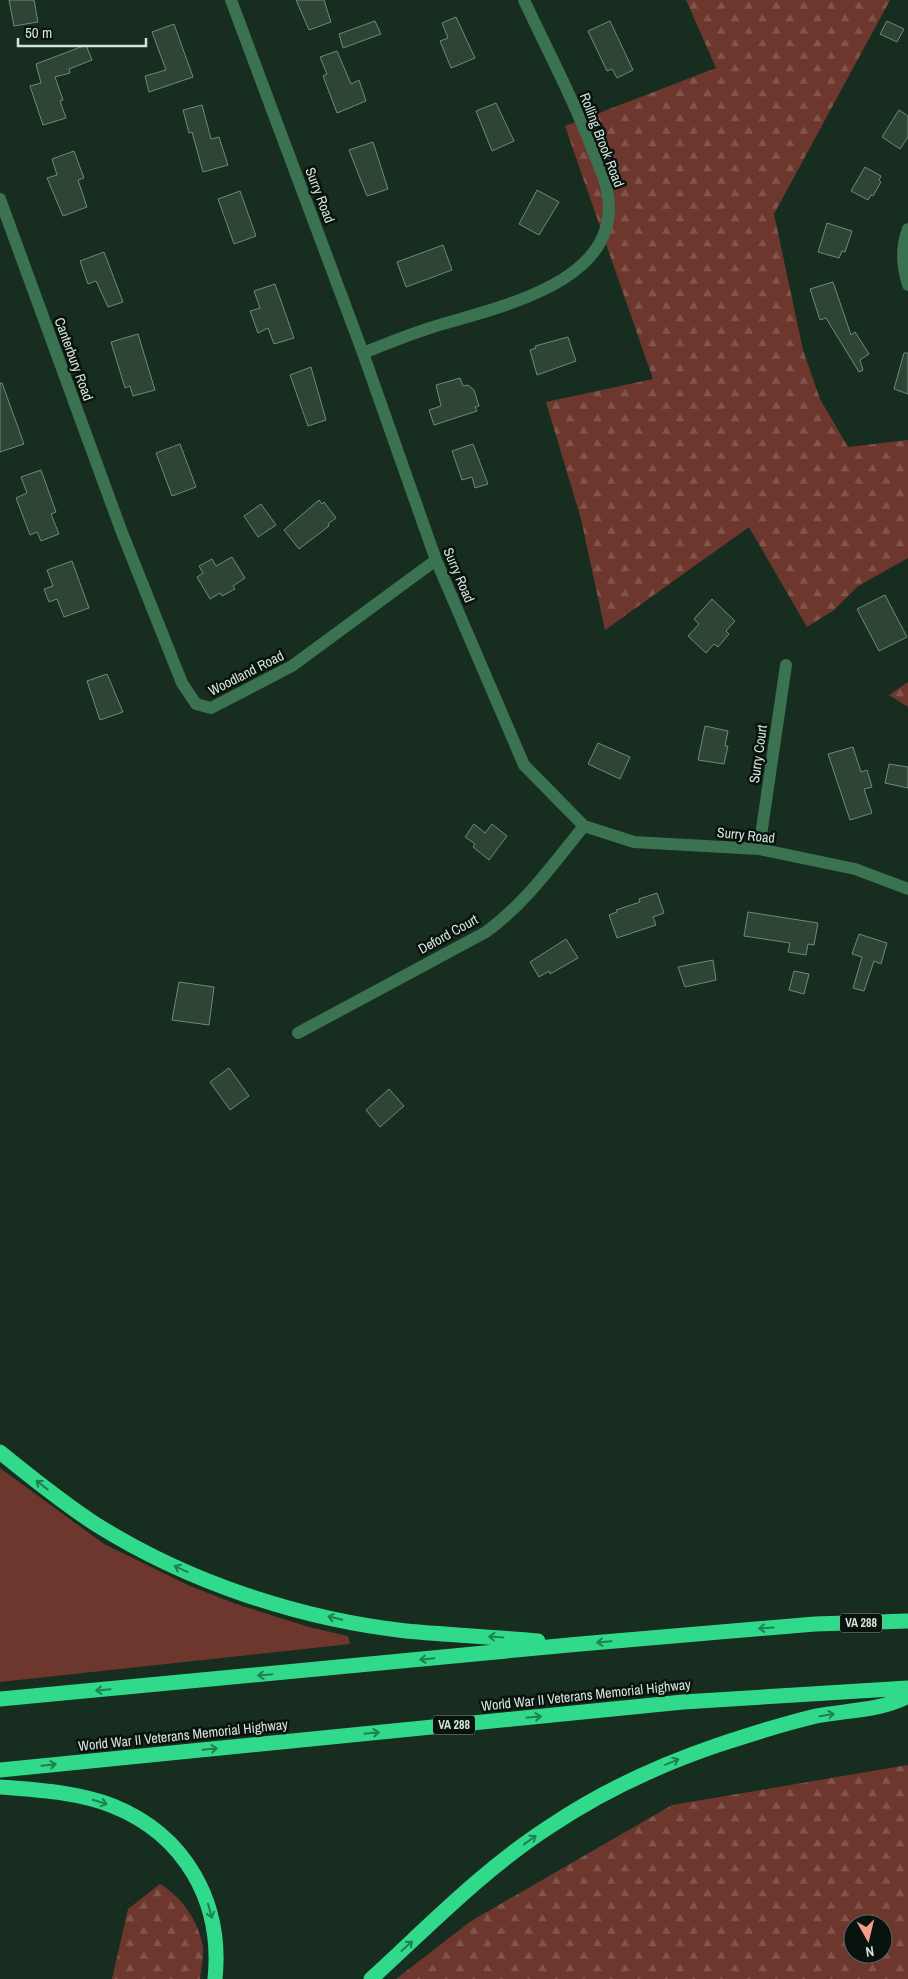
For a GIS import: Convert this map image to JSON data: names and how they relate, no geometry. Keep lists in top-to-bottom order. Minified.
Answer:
{"streets":{"highway":["VA 288","World War II Veterans Memorial Highway"],"street":["Rolling Brook Road","Surry Road","Canterbury Road","Woodland Road","Surry Court","Deford Court"]},"crossings":[["Rolling Brook Road","Surry Road"],["Surry Road","Woodland Road"],["Surry Road","Surry Court"],["Surry Road","Deford Court"],["Canterbury Road","Woodland Road"]],"scale_bar":"50 m","north":"bottom"}
